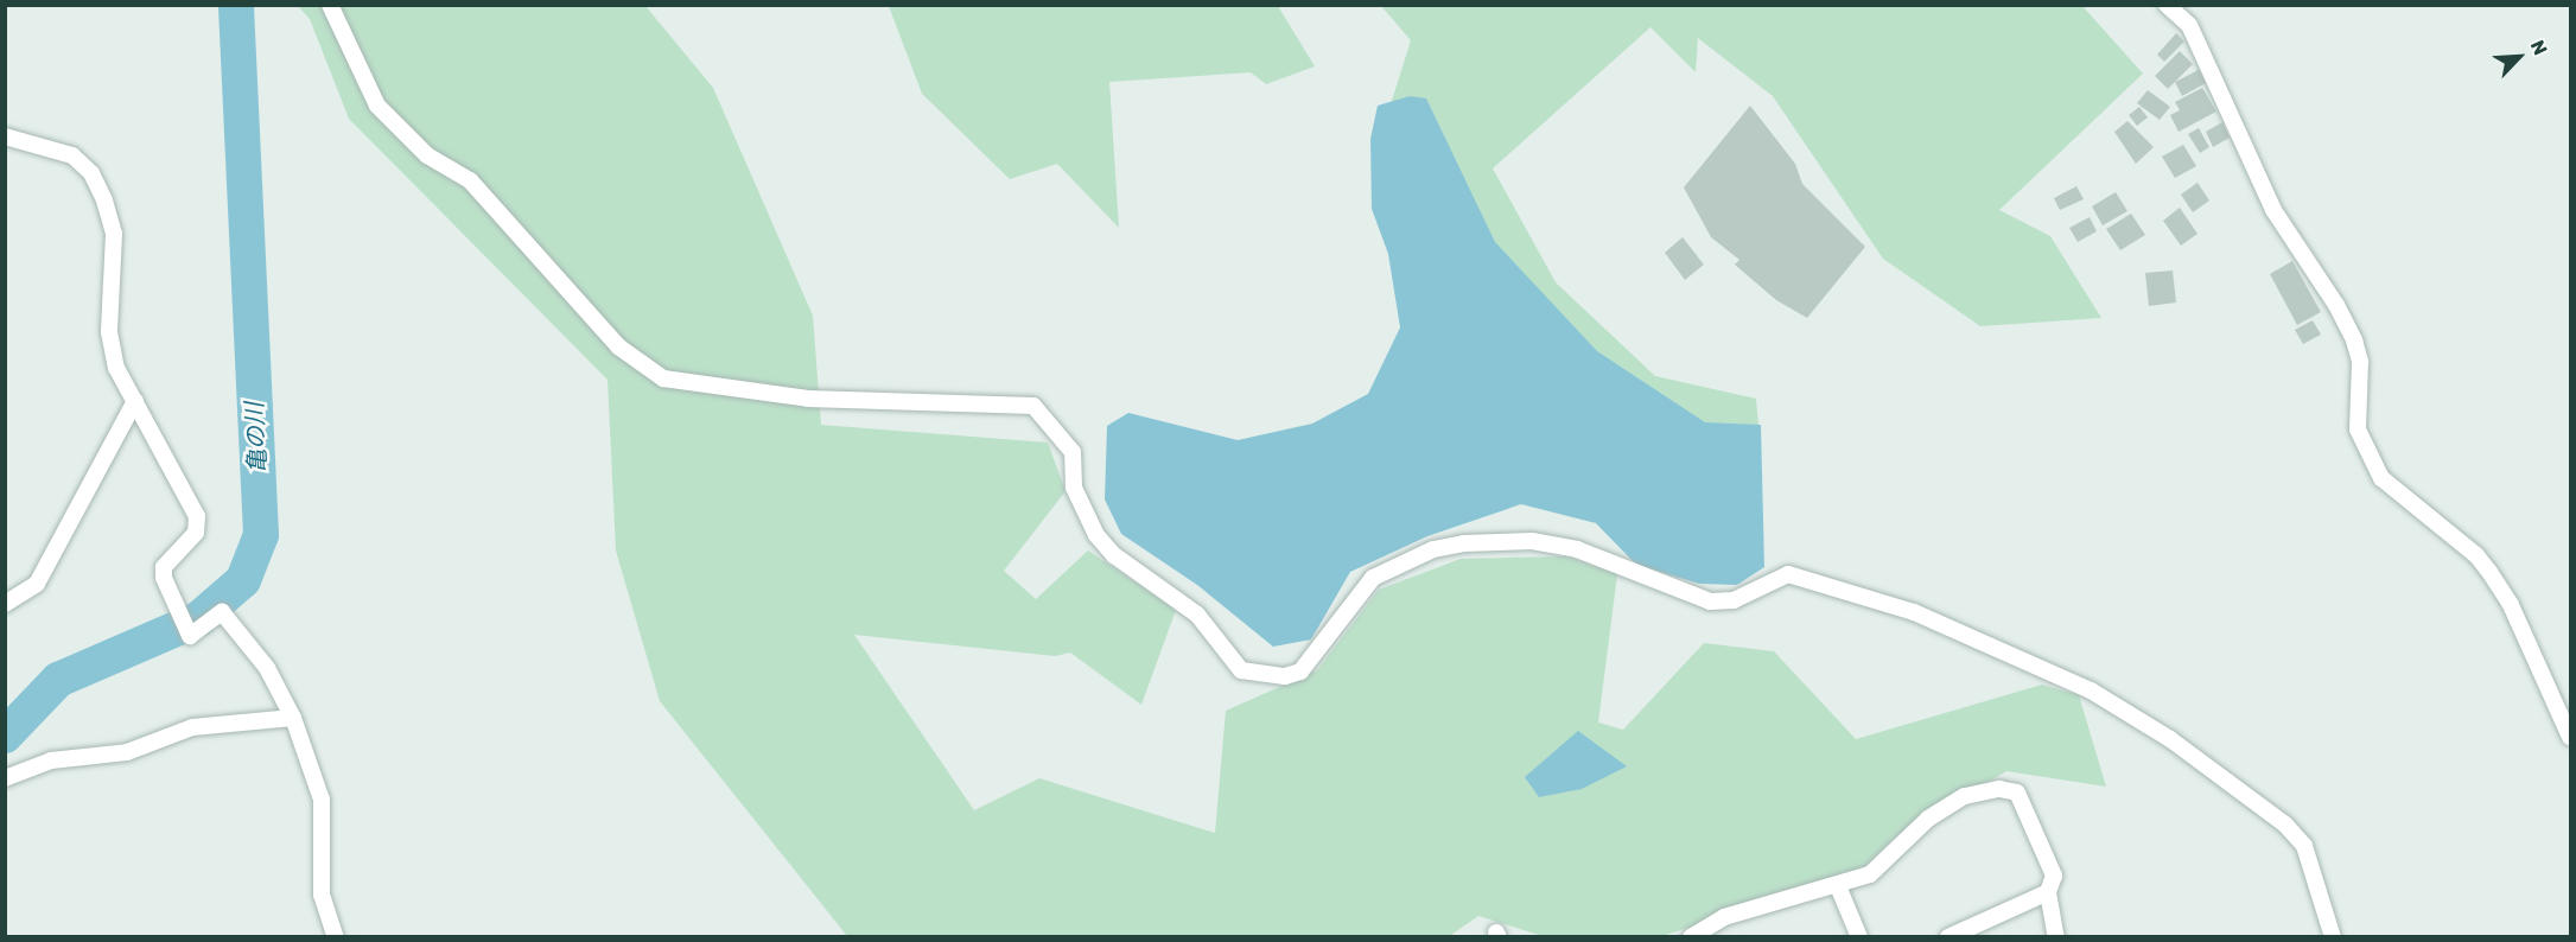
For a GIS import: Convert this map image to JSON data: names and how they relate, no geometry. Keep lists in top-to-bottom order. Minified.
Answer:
{"water":["亀の川"],"north":"top right"}
